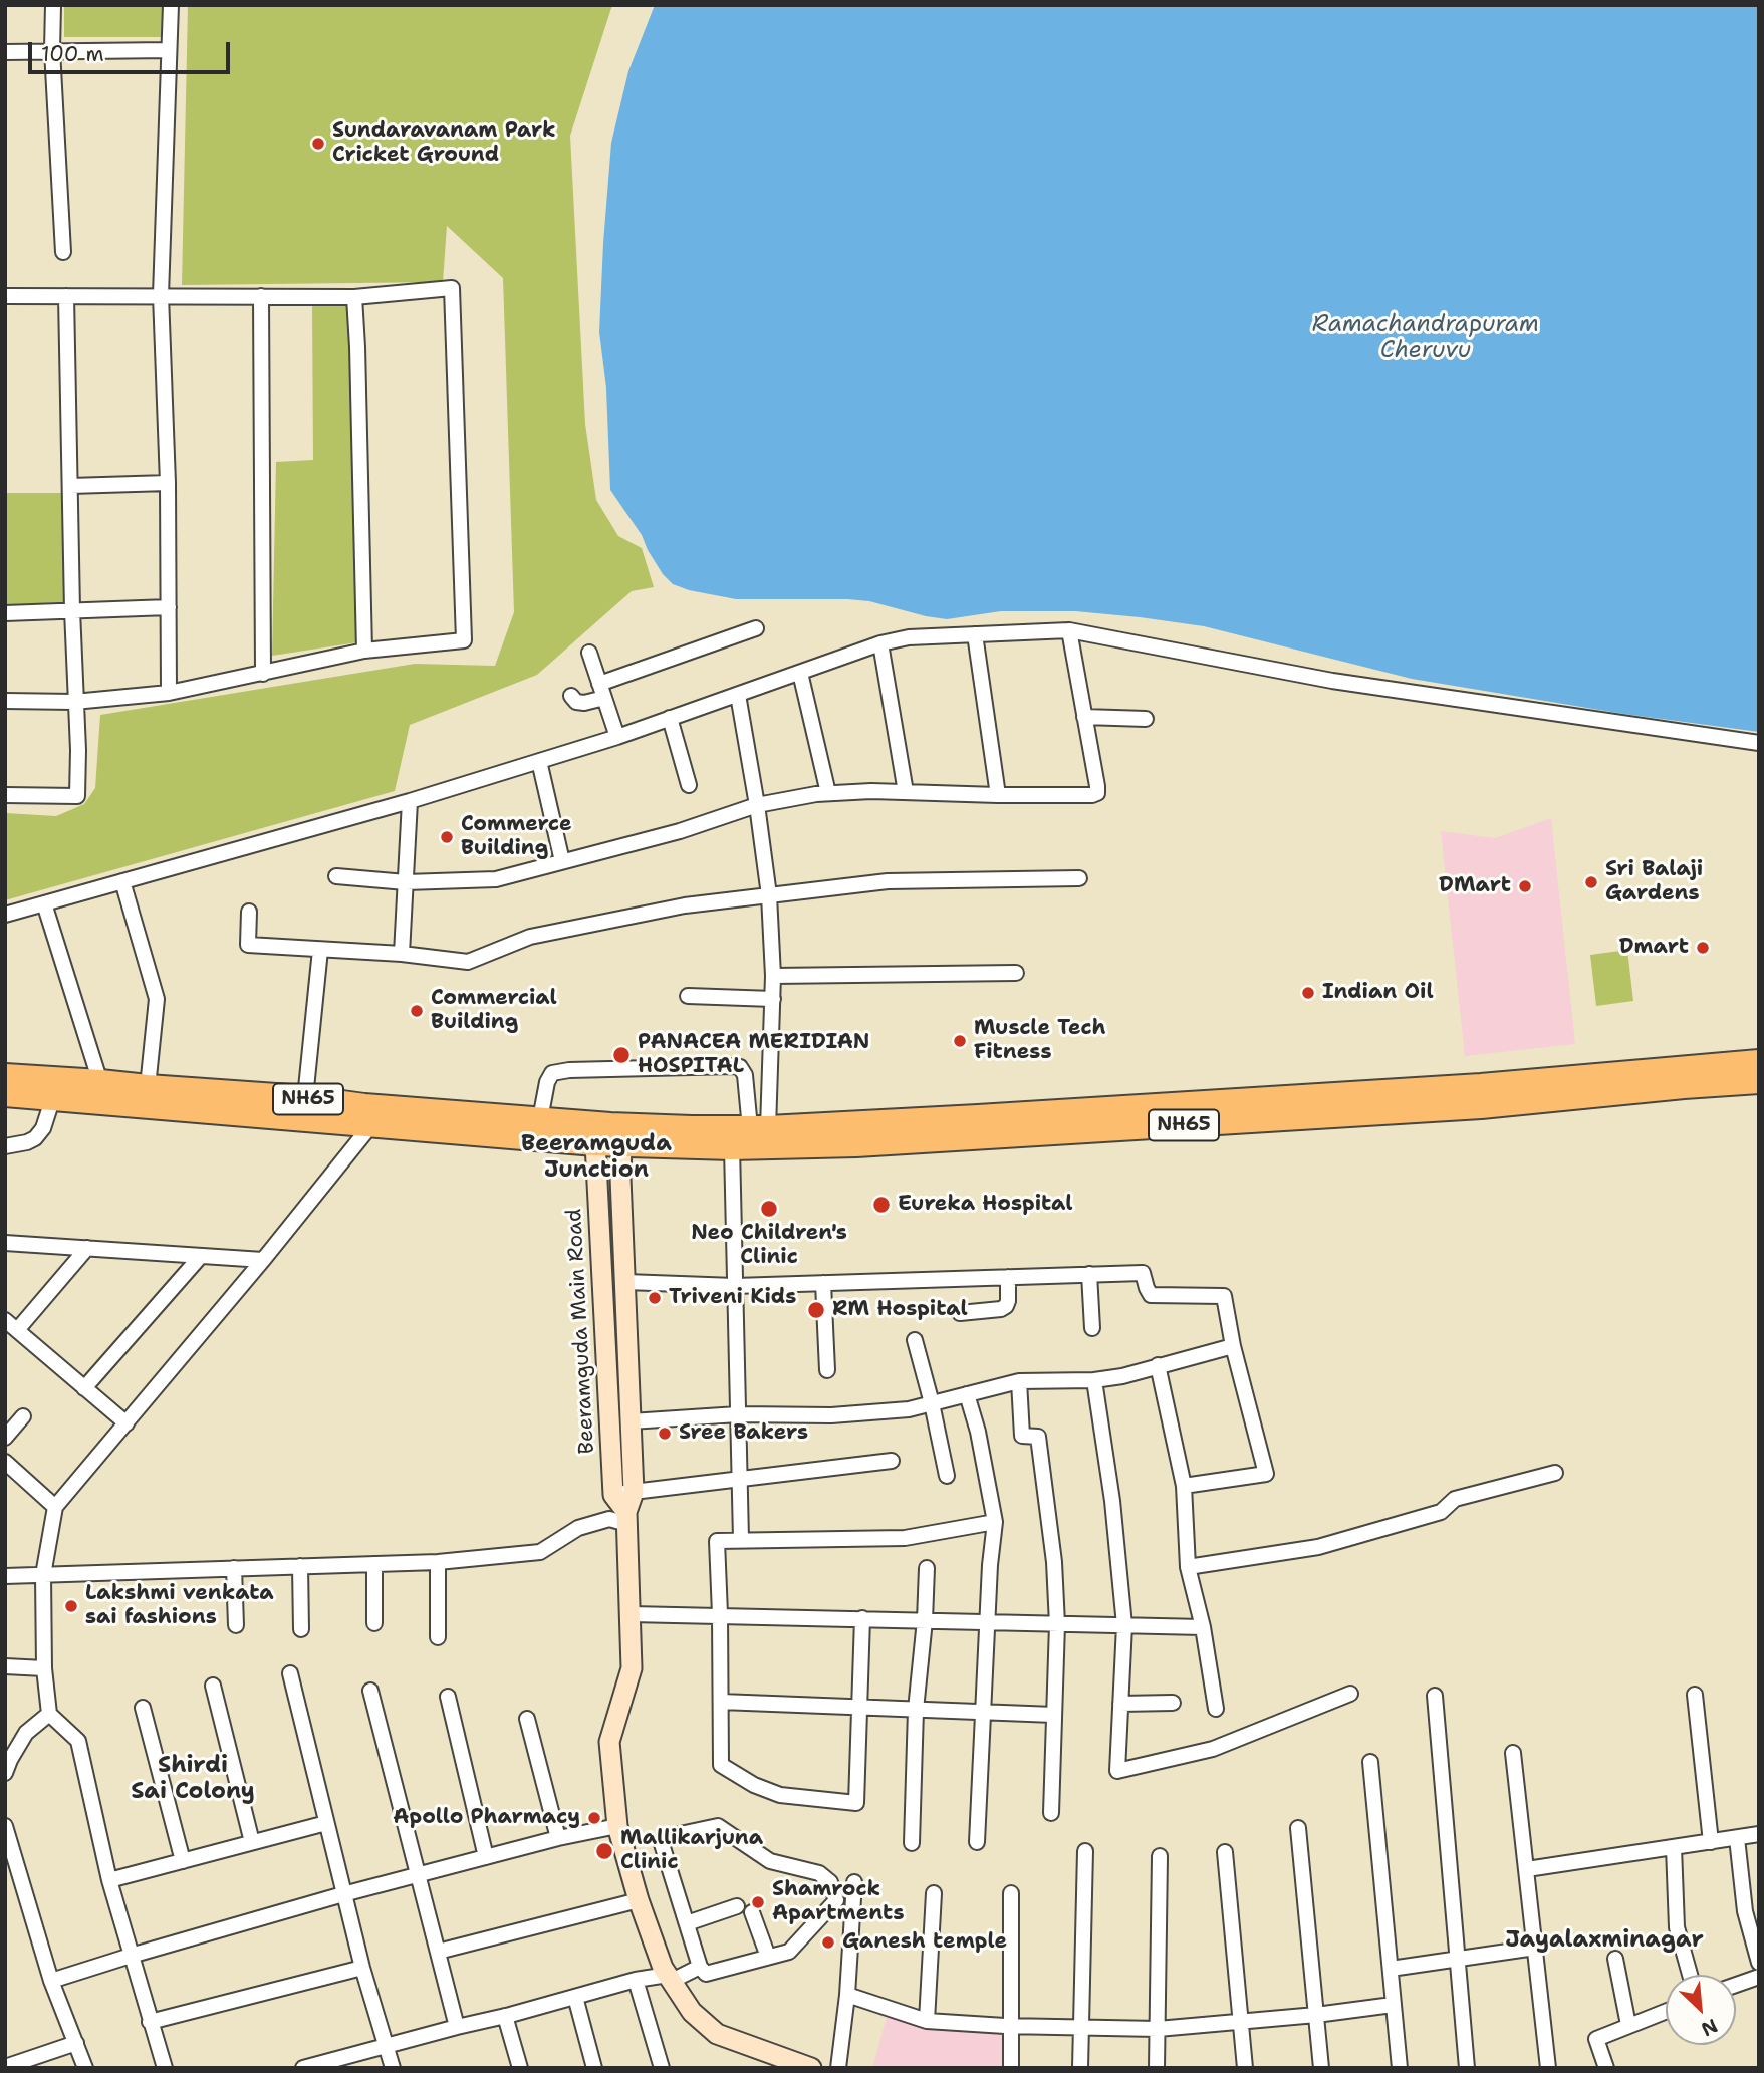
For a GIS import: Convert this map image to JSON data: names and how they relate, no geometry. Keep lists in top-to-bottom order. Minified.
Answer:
{"streets":{"highway":["NH65"],"main road":["Beeramguda Main Road"]},"crossings":[["NH65","Beeramguda Main Road"]],"districts":["Beeramguda Junction","Shirdi Sai Colony","Jayalaxminagar"],"water":["Ramachandrapuram Cheruvu"],"places":["Sundaravanam Park Cricket Ground","Commerce Building","Sri Balaji Gardens","DMart","Dmart","Indian Oil","Commercial Building","Muscle Tech Fitness","PANACEA MERIDIAN HOSPITAL","Eureka Hospital","Neo Children's Clinic","Triveni Kids","RM Hospital","Sree Bakers","Lakshmi venkata sai fashions","Apollo Pharmacy","Mallikarjuna Clinic","Shamrock Apartments","Ganesh temple"],"scale_bar":"100 m","north":"bottom right"}
